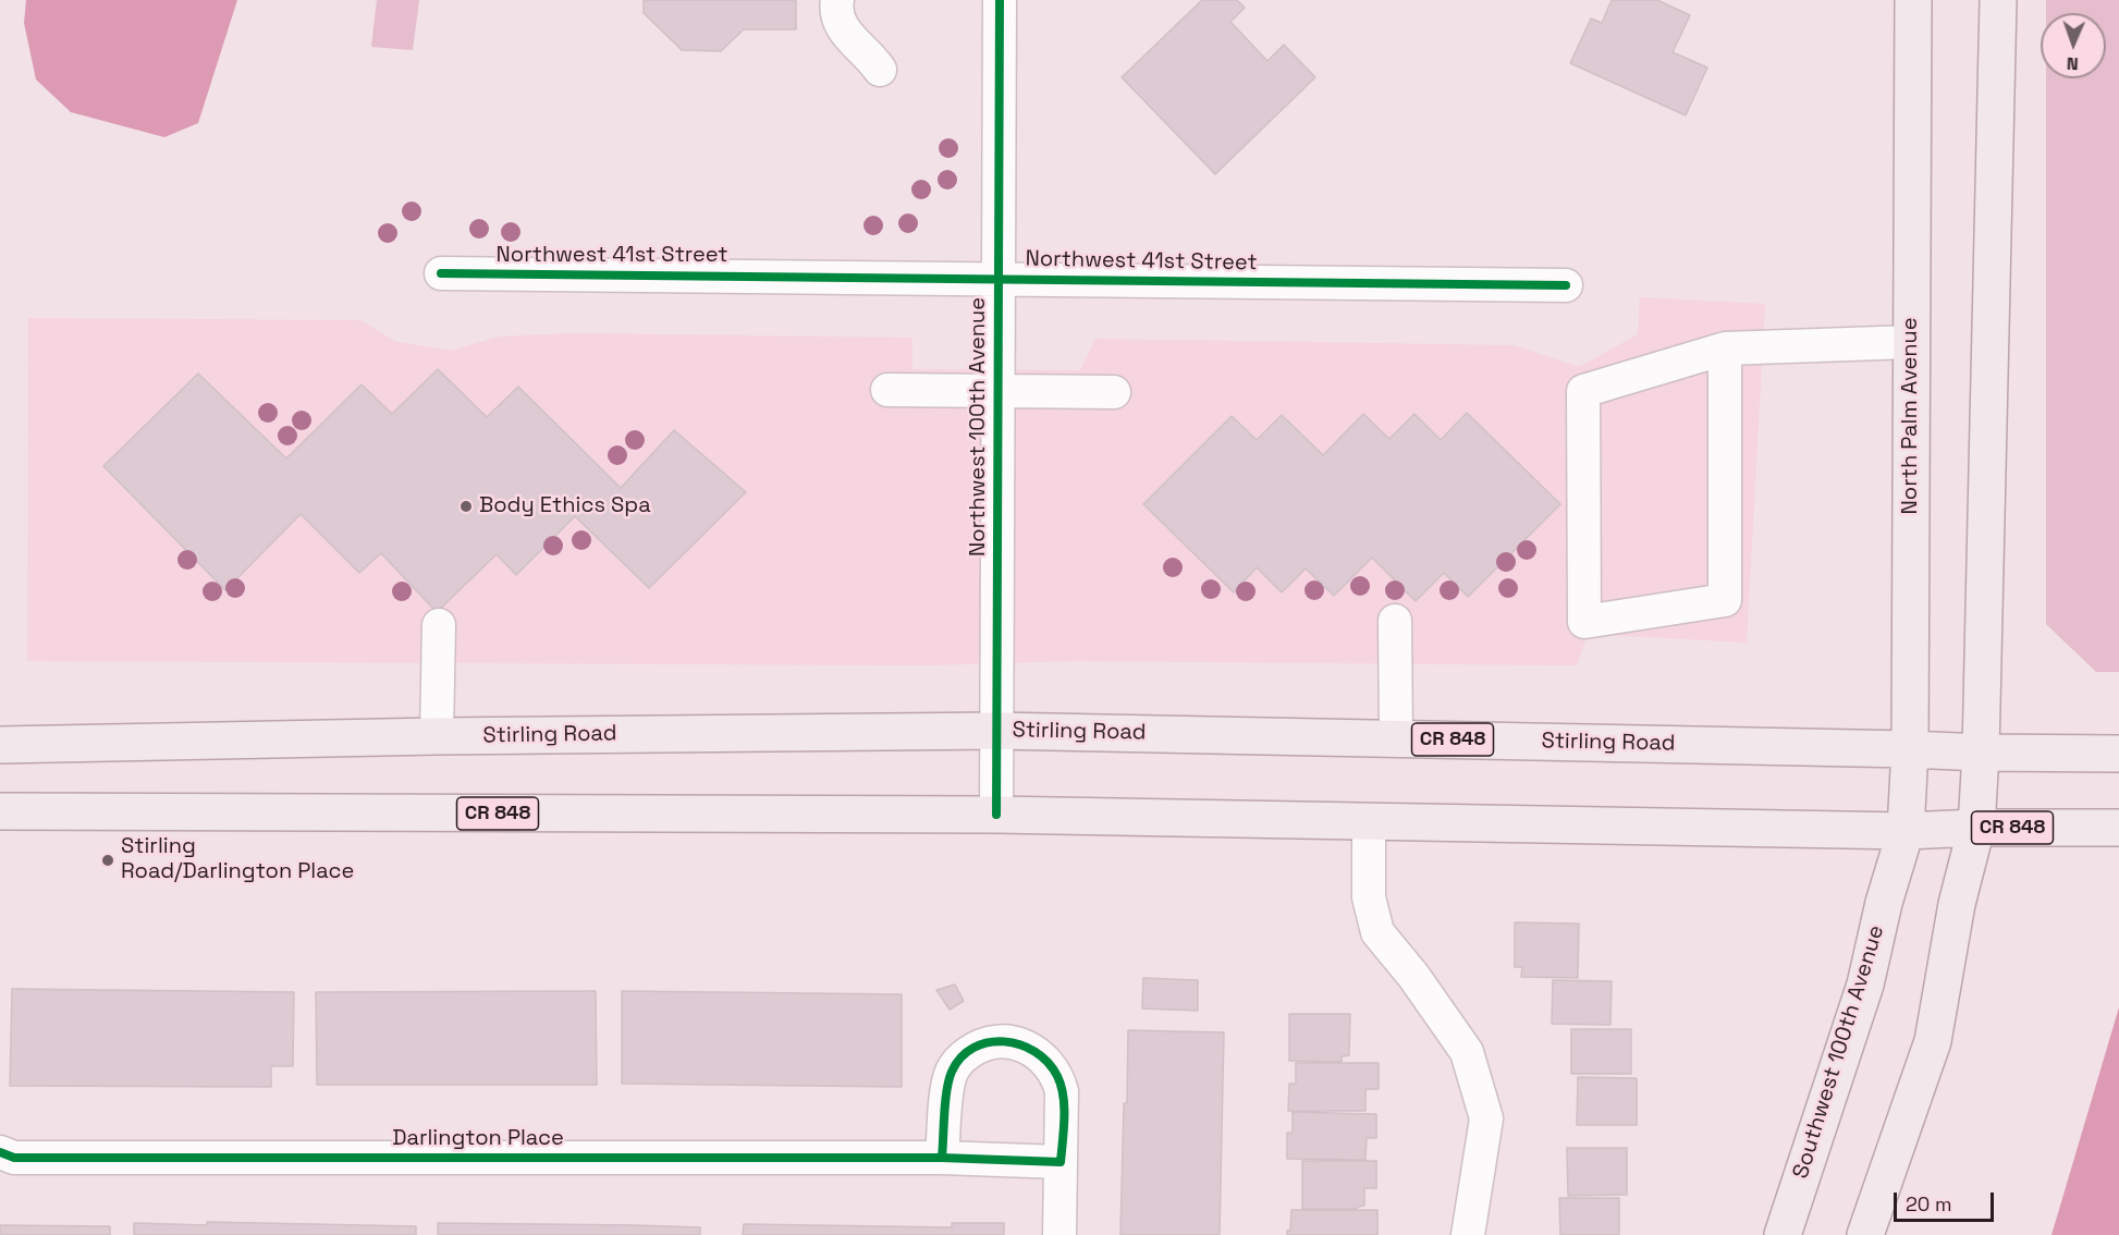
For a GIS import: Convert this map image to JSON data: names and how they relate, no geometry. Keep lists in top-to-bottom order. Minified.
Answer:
{"streets":{"main road":["North Palm Avenue","Stirling Road","CR 848","Southwest 100th Avenue"],"street":["Northwest 41st Street","Northwest 100th Avenue","Darlington Place"]},"crossings":[["Northwest 41st Street","Northwest 100th Avenue"],["North Palm Avenue","Stirling Road"],["North Palm Avenue","CR 848"],["North Palm Avenue","Southwest 100th Avenue"],["Northwest 100th Avenue","Stirling Road"],["Northwest 100th Avenue","CR 848"],["CR 848","Southwest 100th Avenue"]],"places":["Body Ethics Spa","Stirling Road/Darlington Place"],"scale_bar":"20 m","north":"bottom"}
